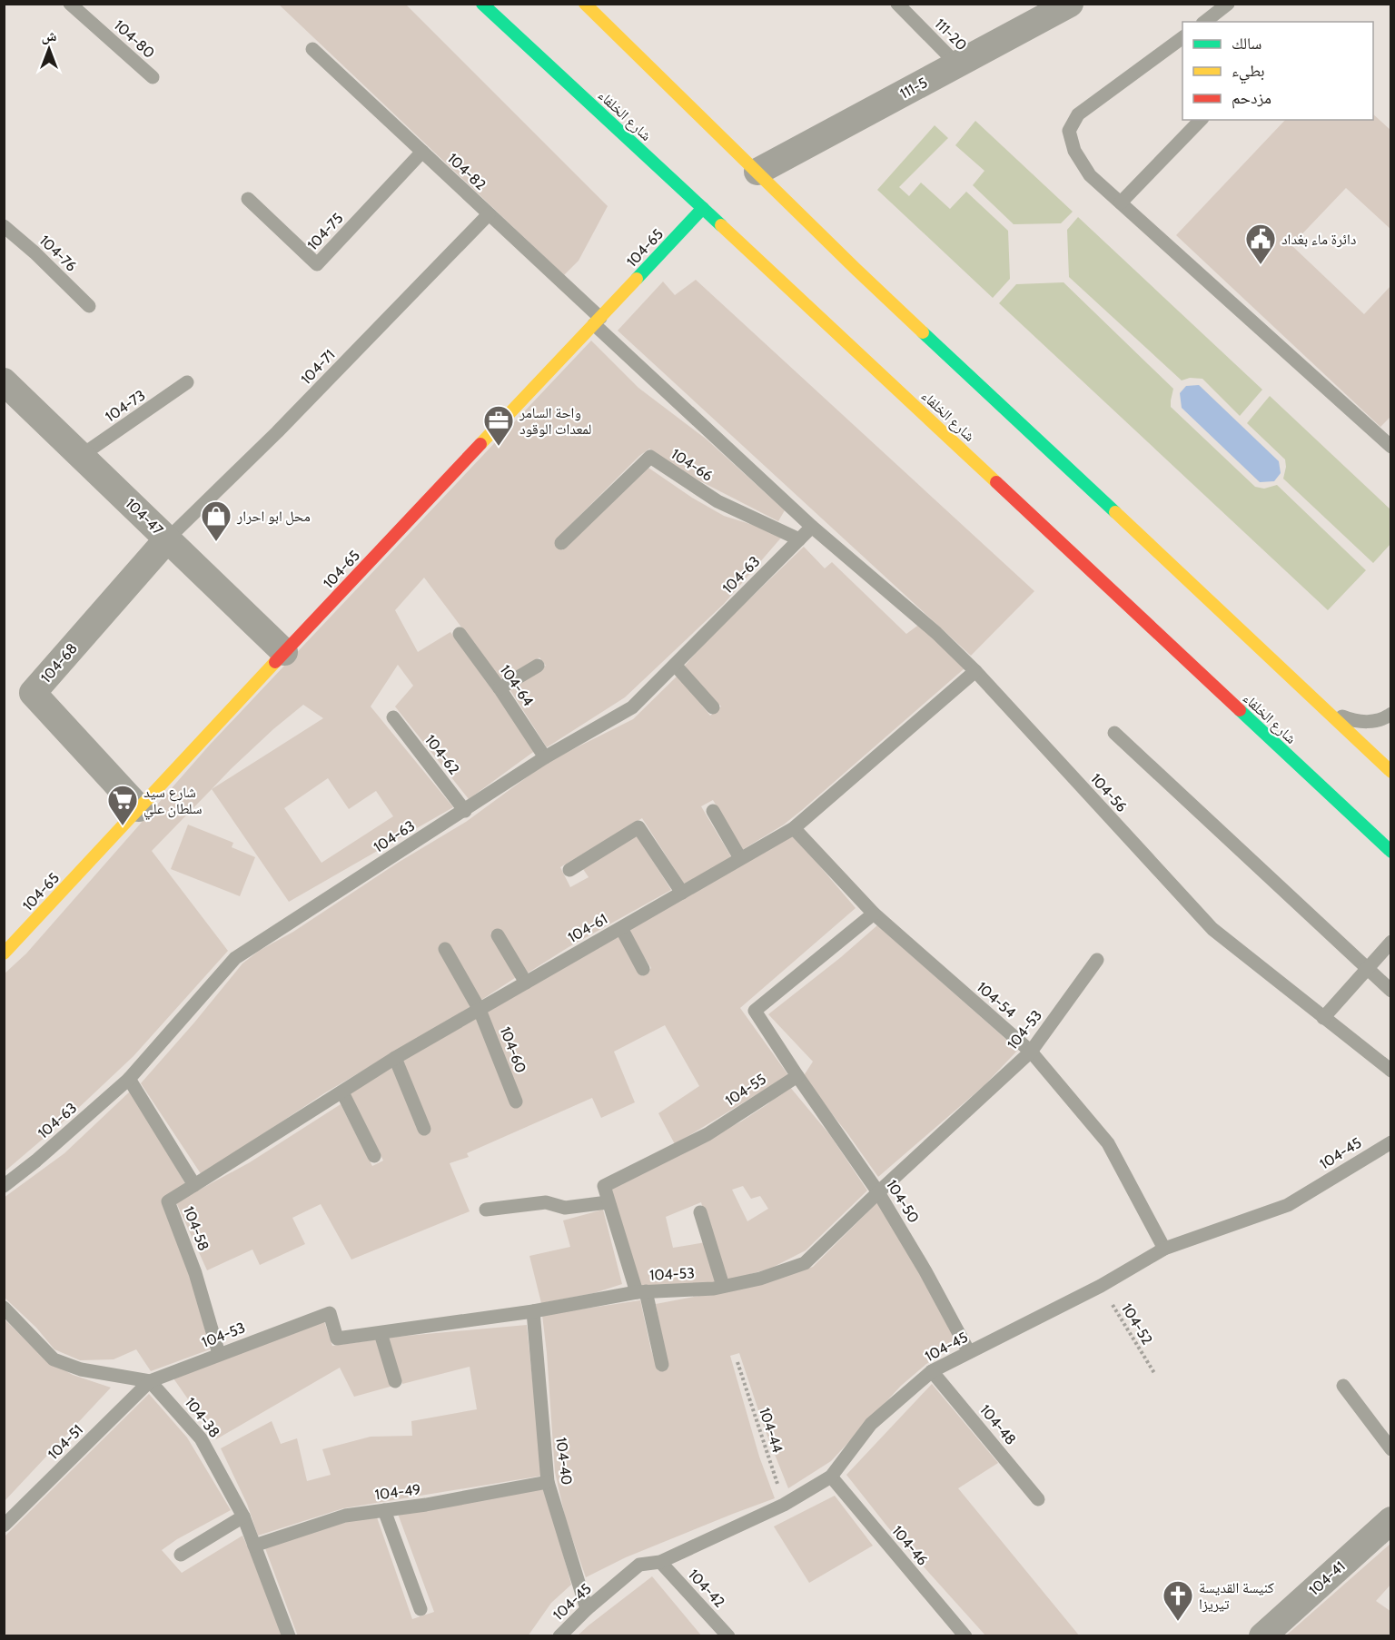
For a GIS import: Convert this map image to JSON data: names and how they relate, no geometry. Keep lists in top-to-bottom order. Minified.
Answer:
{"streets":{"main road":["شارع الخلفاء","104-65"],"street":["111-5","104-47","104-68","104-41"],"lane":["111-20","104-80","104-82","104-75","104-76","104-71","104-73","104-66","104-63","104-64","104-62","104-56","104-61","104-54","104-53","104-60","104-55","104-45","104-50","104-58","104-38","104-48","104-51","104-40","104-49","104-46","104-42"],"path":["104-52","104-44"]},"crossings":[["111-20","111-5"],["شارع الخلفاء","104-65"],["104-82","104-75"],["104-82","104-65"],["104-82","104-71"],["104-82","104-63"],["104-82","104-56"],["104-65","104-47"],["104-65","104-68"],["104-71","104-47"],["104-71","104-68"],["104-73","104-47"],["104-66","104-63"],["104-47","104-68"],["104-63","104-64"],["104-63","104-62"],["104-63","104-56"],["104-63","104-58"],["104-56","104-61"],["104-61","104-54"],["104-61","104-60"],["104-61","104-58"],["104-54","104-53"],["104-54","104-45"],["104-53","104-50"],["104-53","104-58"],["104-53","104-38"],["104-53","104-51"],["104-53","104-40"],["104-55","104-50"],["104-45","104-50"],["104-45","104-52"],["104-45","104-48"],["104-45","104-44"],["104-45","104-40"],["104-45","104-46"],["104-45","104-42"],["104-38","104-51"],["104-38","104-49"],["104-40","104-49"]],"places":{"public building":["دائرة ماء بغداد"],"office":["واحة السامر لمعدات الوقود"],"shop":["محل ابو احرار"],"supermarket":["شارع سيد سلطان علي"],"church":["كنيسة القديسة تيريزا"]},"legend":["سالك","بطيء","مزدحم"],"north":"top"}
